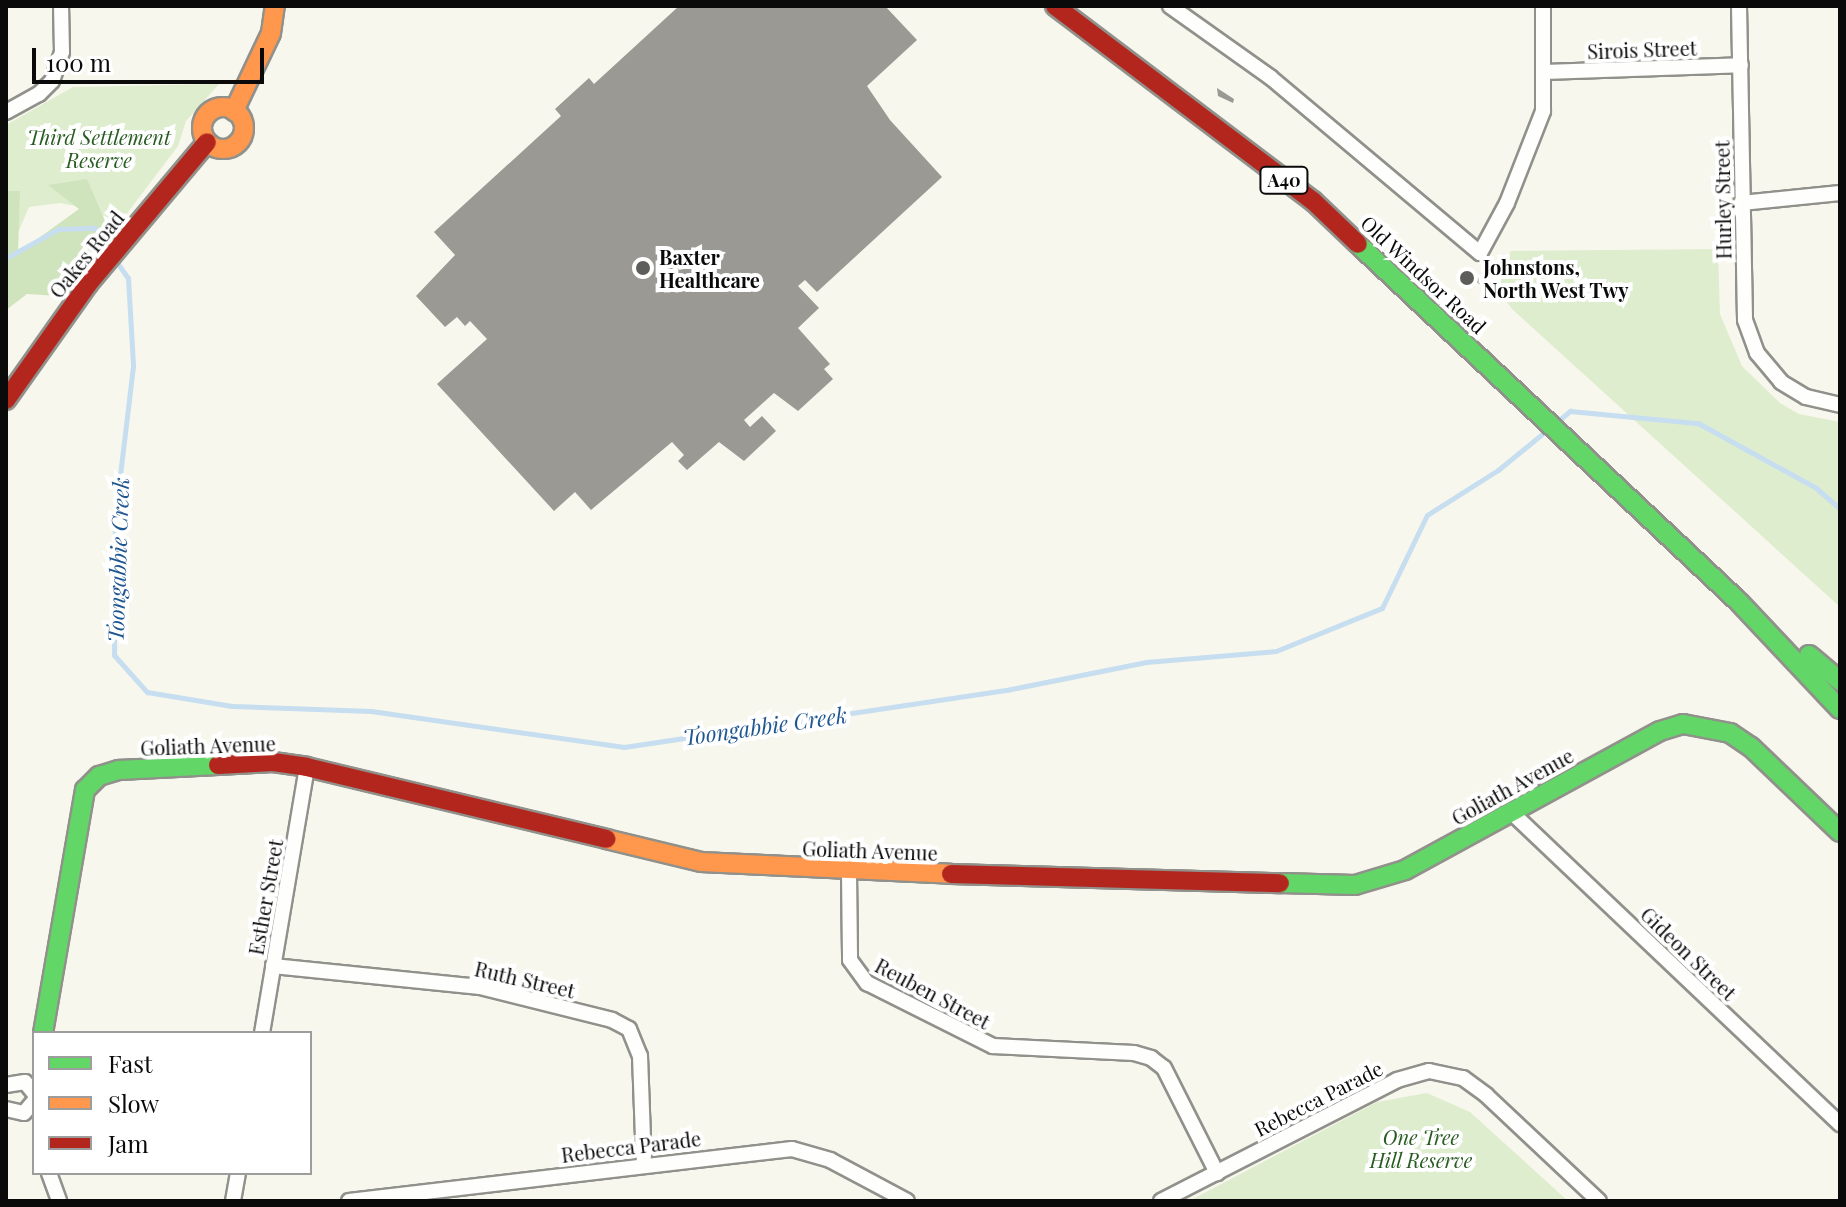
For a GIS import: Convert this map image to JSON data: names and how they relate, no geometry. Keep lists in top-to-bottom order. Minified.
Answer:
{"streets":{"main road":["A40","Oakes Road","Old Windsor Road","Goliath Avenue"],"street":["Sirois Street","Hurley Street","Esther Street","Gideon Street","Ruth Street","Reuben Street","Rebecca Parade"]},"crossings":[["Sirois Street","Hurley Street"],["Goliath Avenue","Esther Street"],["Goliath Avenue","Gideon Street"],["Goliath Avenue","Reuben Street"],["Esther Street","Ruth Street"],["Ruth Street","Rebecca Parade"],["Reuben Street","Rebecca Parade"]],"water":["Toongabbie Creek"],"parks":["Third Settlement Reserve","One Tree Hill Reserve"],"places":["Baxter Healthcare","Johnstons, North West Twy"],"legend":["Fast","Slow","Jam"],"scale_bar":"100 m"}
